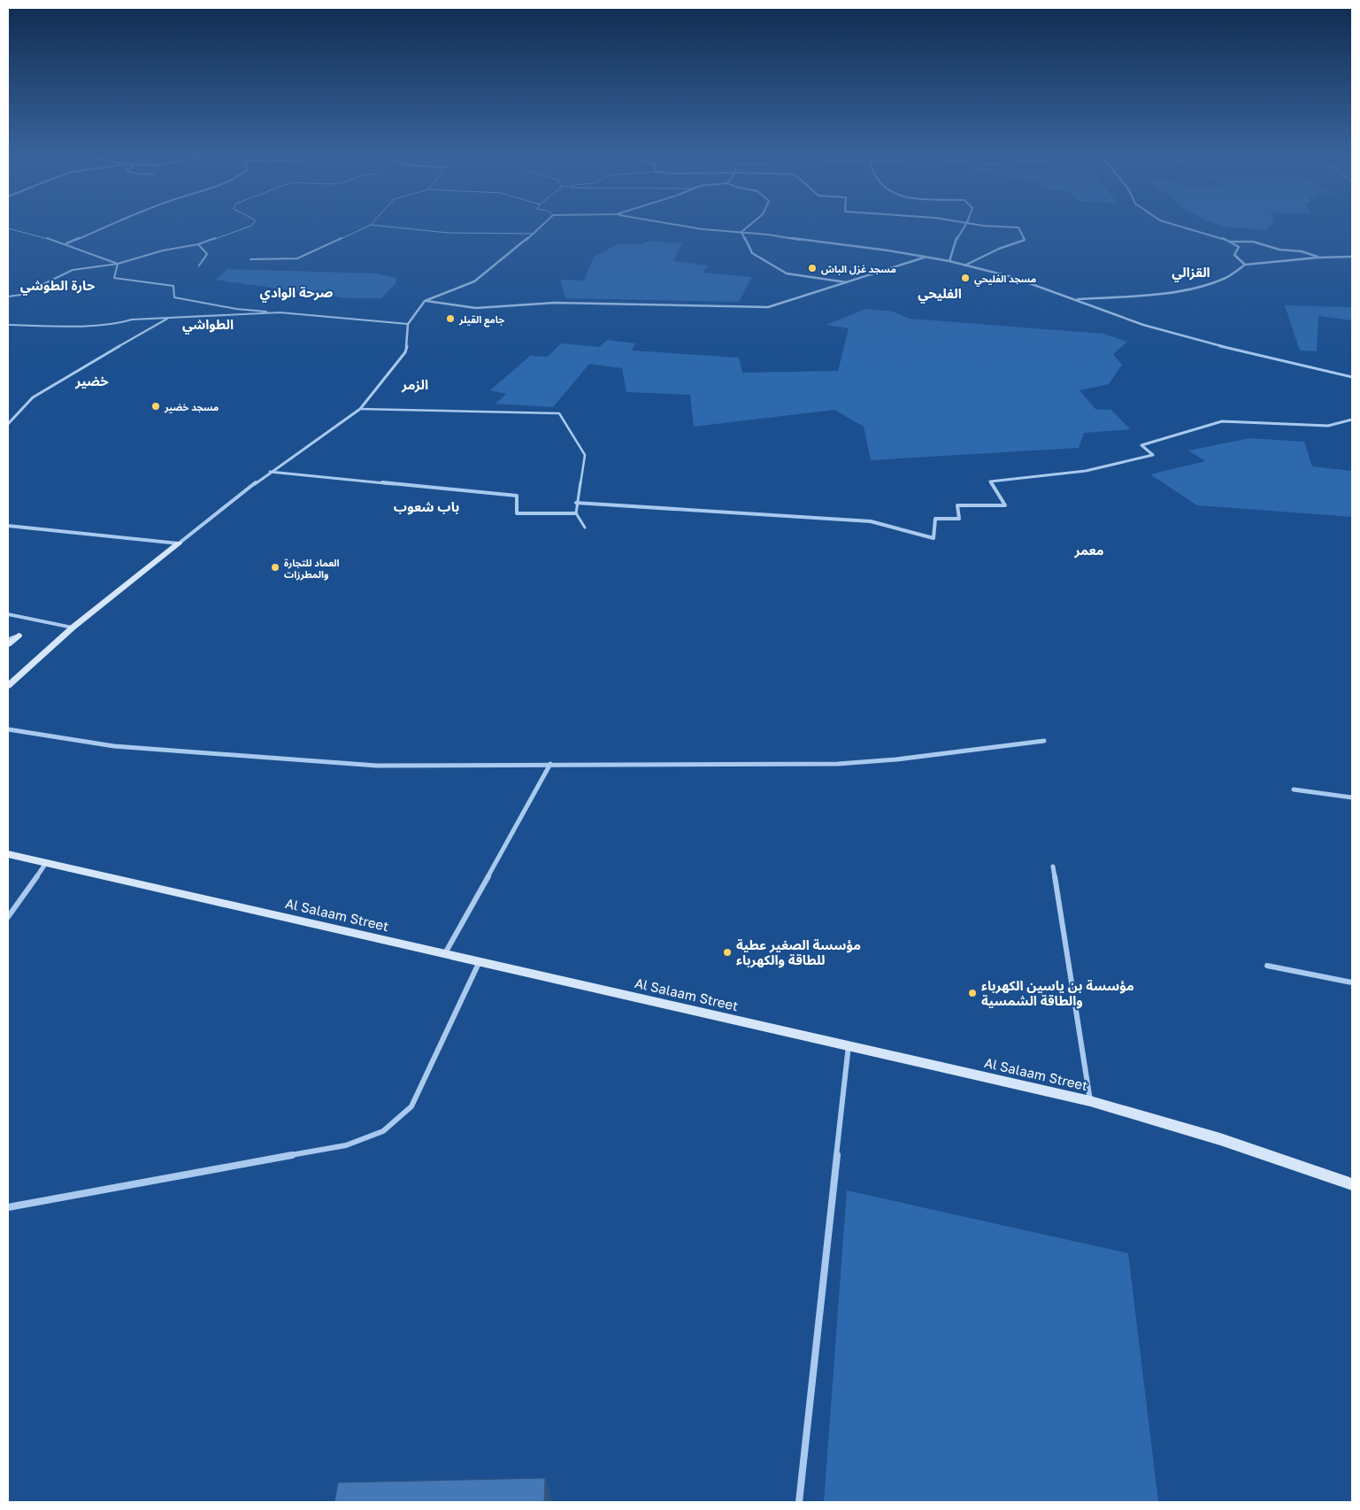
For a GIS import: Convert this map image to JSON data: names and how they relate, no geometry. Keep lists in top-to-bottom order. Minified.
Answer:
{"streets":{"main road":["Al Salaam Street"]},"districts":["القزالي","حارة الطوشي","صرحة الوادي","الفليحي","الطواشي","خضير","الزمر","باب شعوب","معمر"],"places":["مسجد غزل الباش","مسجد الفليحي","جامع القيلر","مسجد خضير","العماد للتجارة والمطرزات","مؤسسة الصغير عطية للطاقة والكهرباء","مؤسسة بن ياسين الكهرباء والطاقة الشمسية"]}
